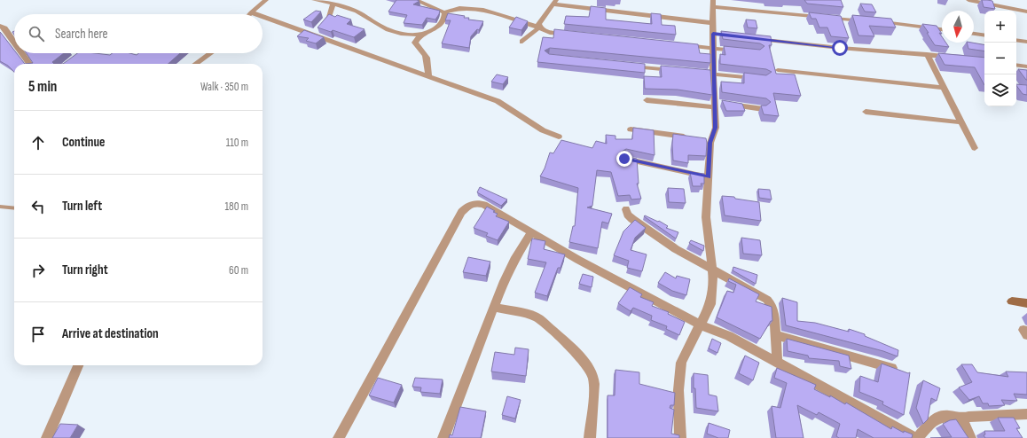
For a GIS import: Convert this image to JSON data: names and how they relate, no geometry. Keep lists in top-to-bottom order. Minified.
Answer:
{"north":"bottom","page":{"map_buttons":["+","−"],"search":"Search here","heading":["5 min","Walk · 350 m"],"list":[["Continue","110 m"],["Turn left","180 m"],["Turn right","60 m"],"Arrive at destination"]}}
